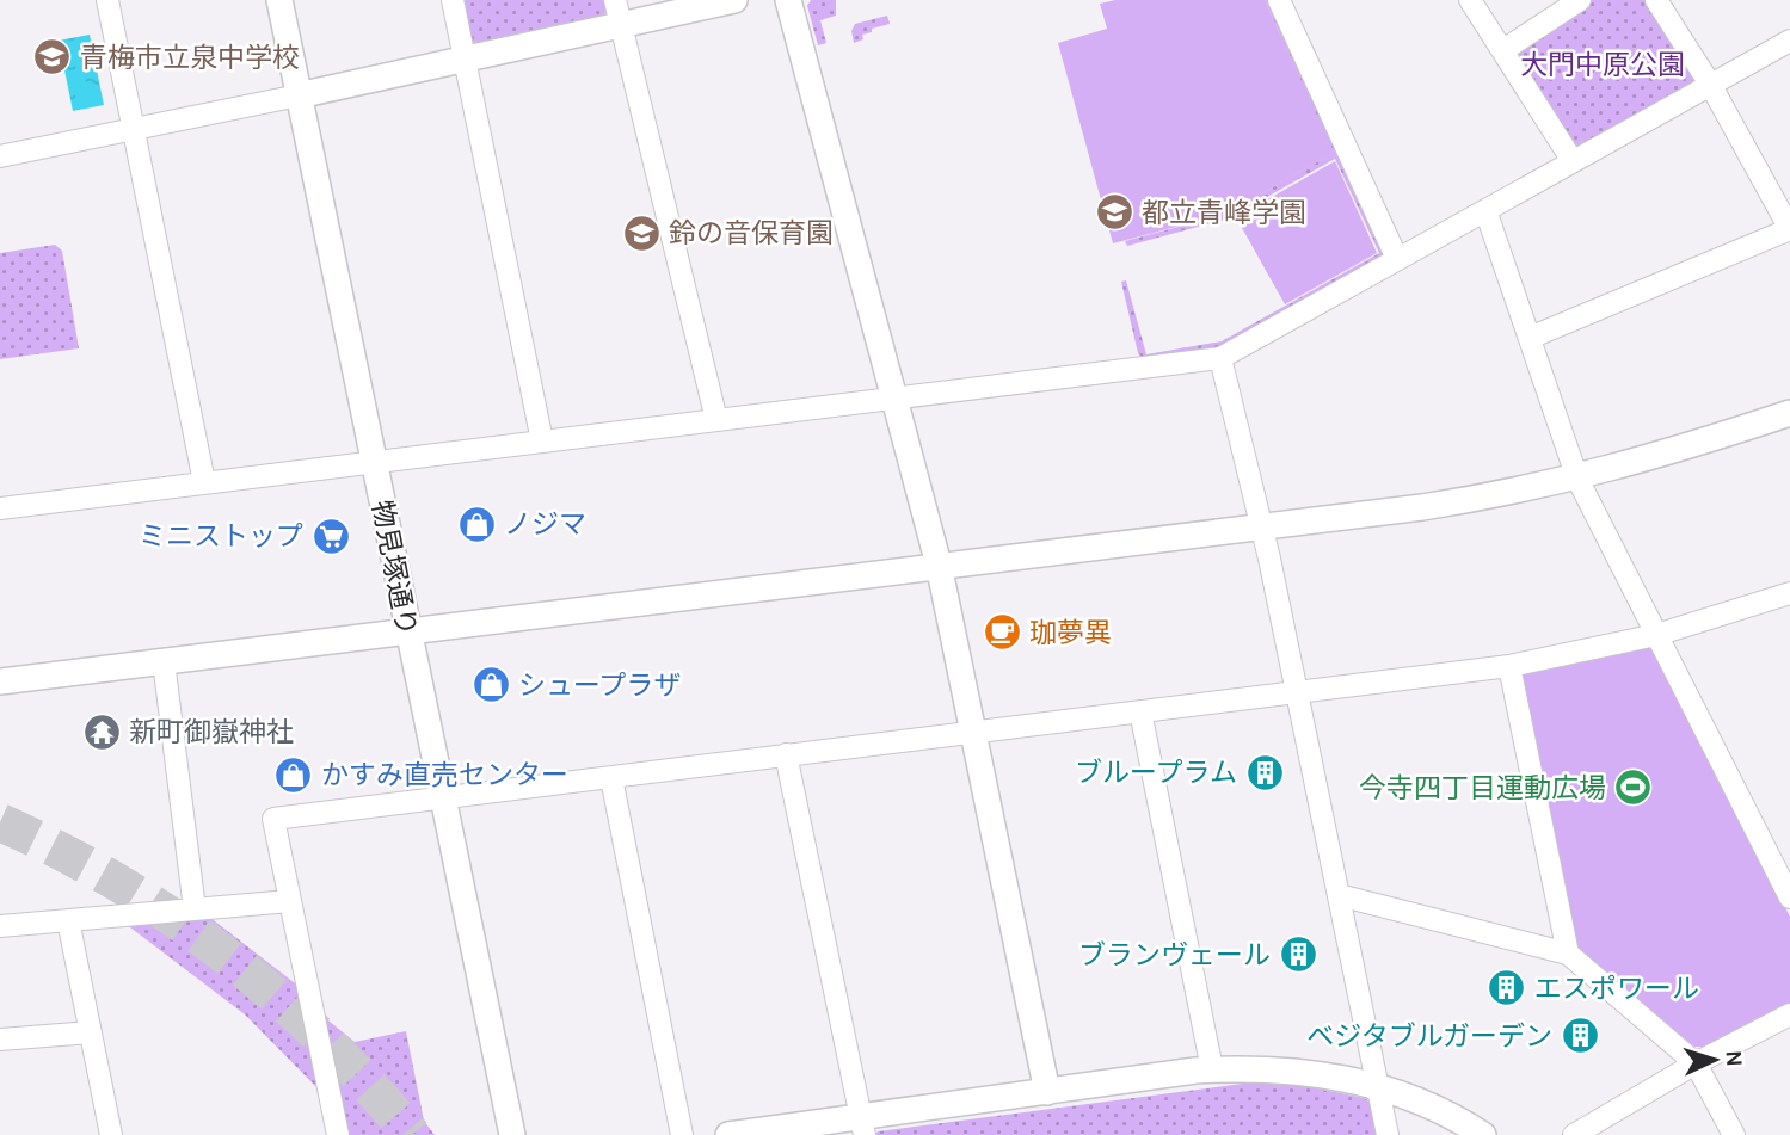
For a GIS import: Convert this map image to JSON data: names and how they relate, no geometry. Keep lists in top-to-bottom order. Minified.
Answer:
{"streets":{"street":["物見塚通り"]},"parks":["大門中原公園"],"places":{"school or university":["青梅市立泉中学校","都立青峰学園","鈴の音保育園"],"shop":["ノジマ","シュープラザ","かすみ直売センター"],"supermarket":["ミニストップ"],"cafe":["珈夢異"],"temple":["新町御嶽神社"],"building":["ブループラム","ブランヴェール","エスポワール","ベジタブルガーデン"],"sports":["今寺四丁目運動広場"]},"north":"right"}
